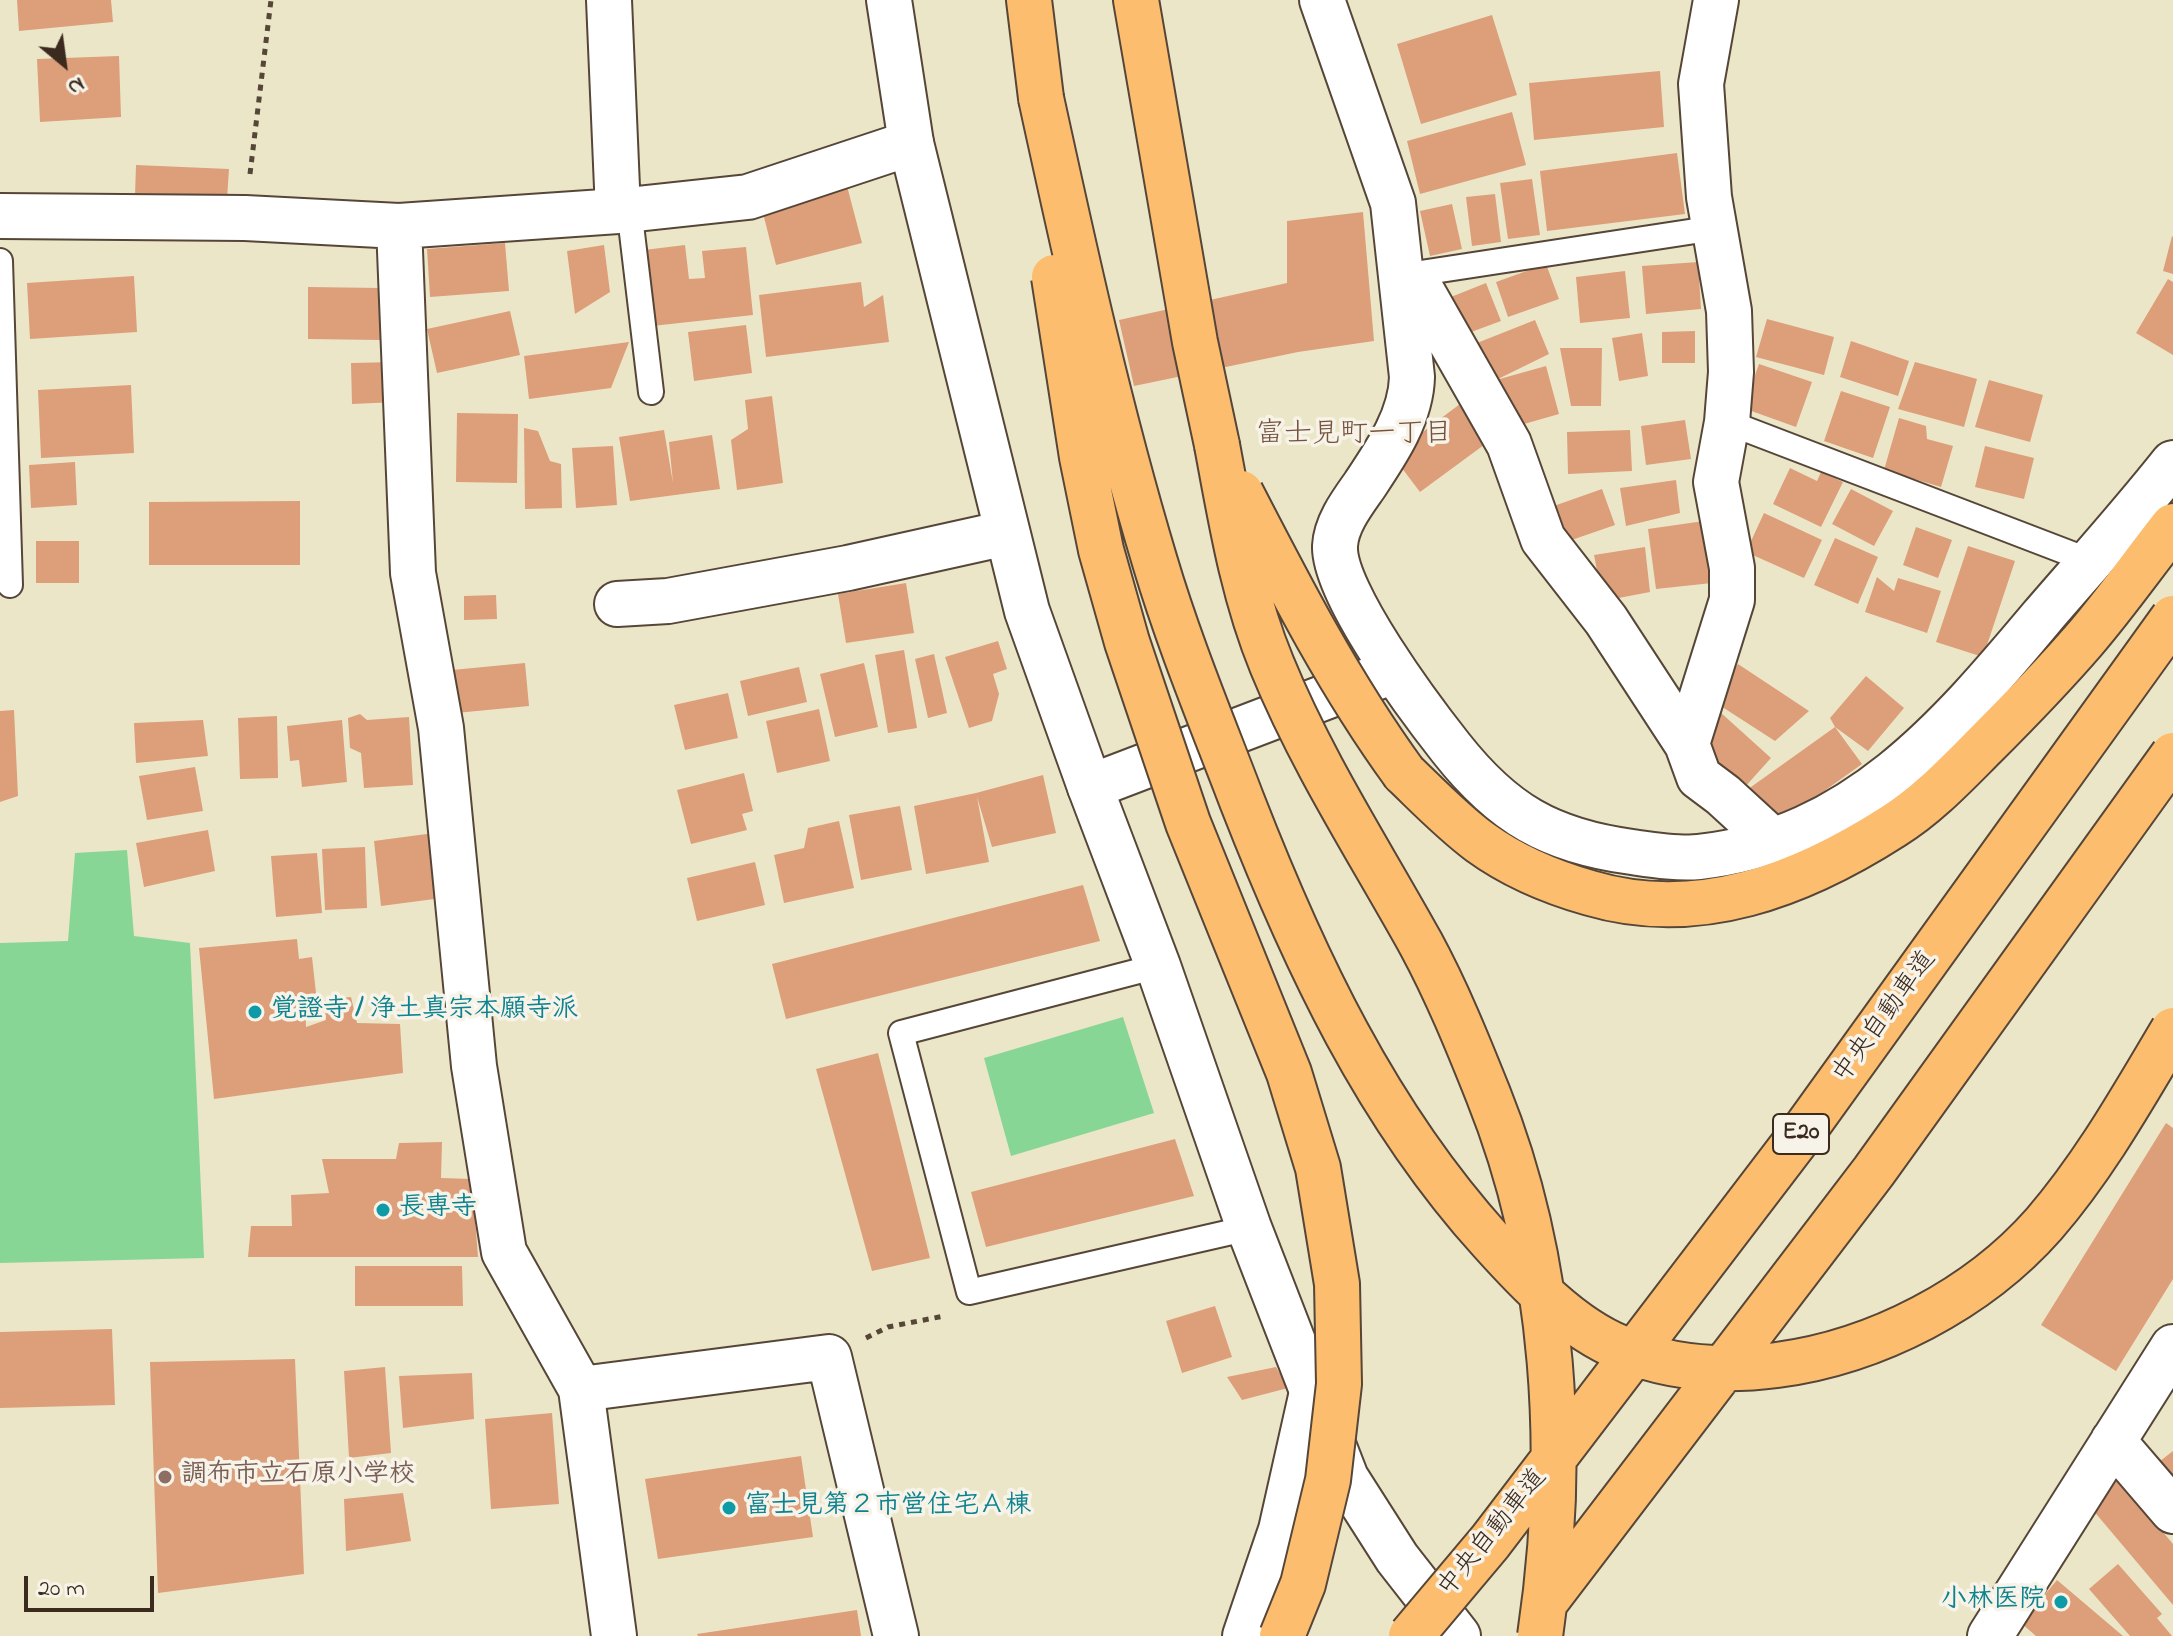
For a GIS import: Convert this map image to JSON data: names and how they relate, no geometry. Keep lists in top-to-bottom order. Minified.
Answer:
{"streets":{"highway":["中央自動車道","E20"]},"districts":["富士見町一丁目"],"places":["覚證寺 / 浄土真宗本願寺派","長専寺","調布市立石原小学校","富士見第２市営住宅Ａ棟","小林医院"],"scale_bar":"20 m","north":"bottom right"}
